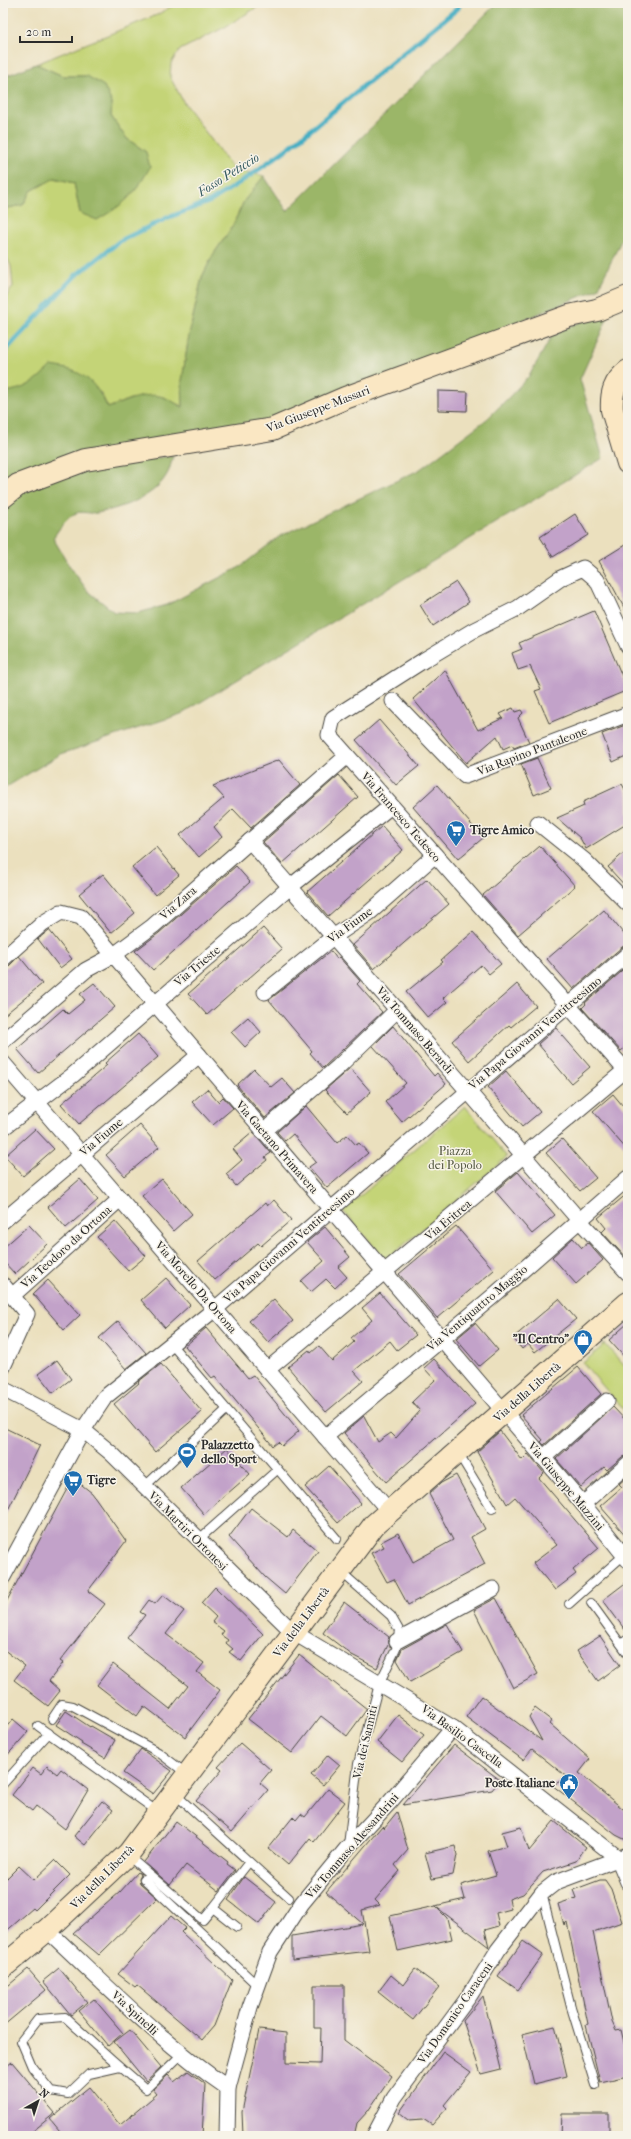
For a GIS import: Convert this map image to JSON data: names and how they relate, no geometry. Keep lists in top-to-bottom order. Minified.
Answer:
{"streets":{"main road":["Via Giuseppe Massari","Via della Libertà"],"street":["Via Rapino Pantaleone","Via Francesco Tedesco","Via Zara","Via Fiume","Via Trieste","Via Tommaso Berardi","Via Papa Giovanni Ventitreesimo","Via Gaetano Primavera","Via Eritrea","Via Teodoro da Ortona","Via Morello Da Ortona","Via Ventiquattro Maggio","Via Giuseppe Mazzini","Via Martiri Ortonesi","Via Basilio Cascella","Via Tommaso Alessandrini","Via Spinelli","Via Domenico Caraceni"],"lane":["Via dei Sanniti"]},"crossings":[["Via Francesco Tedesco","Via Zara"],["Via Francesco Tedesco","Via Fiume"],["Via Francesco Tedesco","Via Trieste"],["Via Francesco Tedesco","Via Papa Giovanni Ventitreesimo"],["Via Francesco Tedesco","Via Eritrea"],["Via Zara","Via Tommaso Berardi"],["Via Zara","Via Gaetano Primavera"],["Via Fiume","Via Tommaso Berardi"],["Via Fiume","Via Gaetano Primavera"],["Via Fiume","Via Morello Da Ortona"],["Via Trieste","Via Tommaso Berardi"],["Via Trieste","Via Gaetano Primavera"],["Via Trieste","Via Morello Da Ortona"],["Via Tommaso Berardi","Via Papa Giovanni Ventitreesimo"],["Via Tommaso Berardi","Via Eritrea"],["Via Tommaso Berardi","Via Ventiquattro Maggio"],["Via Papa Giovanni Ventitreesimo","Via Gaetano Primavera"],["Via Papa Giovanni Ventitreesimo","Via Morello Da Ortona"],["Via Papa Giovanni Ventitreesimo","Via Martiri Ortonesi"],["Via Gaetano Primavera","Via Eritrea"],["Via Gaetano Primavera","Via Ventiquattro Maggio"],["Via Gaetano Primavera","Via della Libertà"],["Via Gaetano Primavera","Via Giuseppe Mazzini"],["Via Eritrea","Via Morello Da Ortona"],["Via Teodoro da Ortona","Via Morello Da Ortona"],["Via Morello Da Ortona","Via Ventiquattro Maggio"],["Via Morello Da Ortona","Via della Libertà"],["Via della Libertà","Via Giuseppe Mazzini"],["Via della Libertà","Via Martiri Ortonesi"],["Via della Libertà","Via Basilio Cascella"],["Via della Libertà","Via dei Sanniti"],["Via della Libertà","Via Spinelli"],["Via Martiri Ortonesi","Via Basilio Cascella"],["Via Basilio Cascella","Via dei Sanniti"],["Via Basilio Cascella","Via Tommaso Alessandrini"],["Via Basilio Cascella","Via Domenico Caraceni"],["Via dei Sanniti","Via Tommaso Alessandrini"],["Via Tommaso Alessandrini","Via Spinelli"]],"water":["Fosso Peticcio"],"parks":["Piazza dei Popolo"],"places":{"supermarket":["Tigre Amico","Tigre"],"shop":["\"Il Centro\""],"sports":["Palazzetto dello Sport"],"public building":["Poste Italiane"]},"scale_bar":"20 m","north":"top right"}
